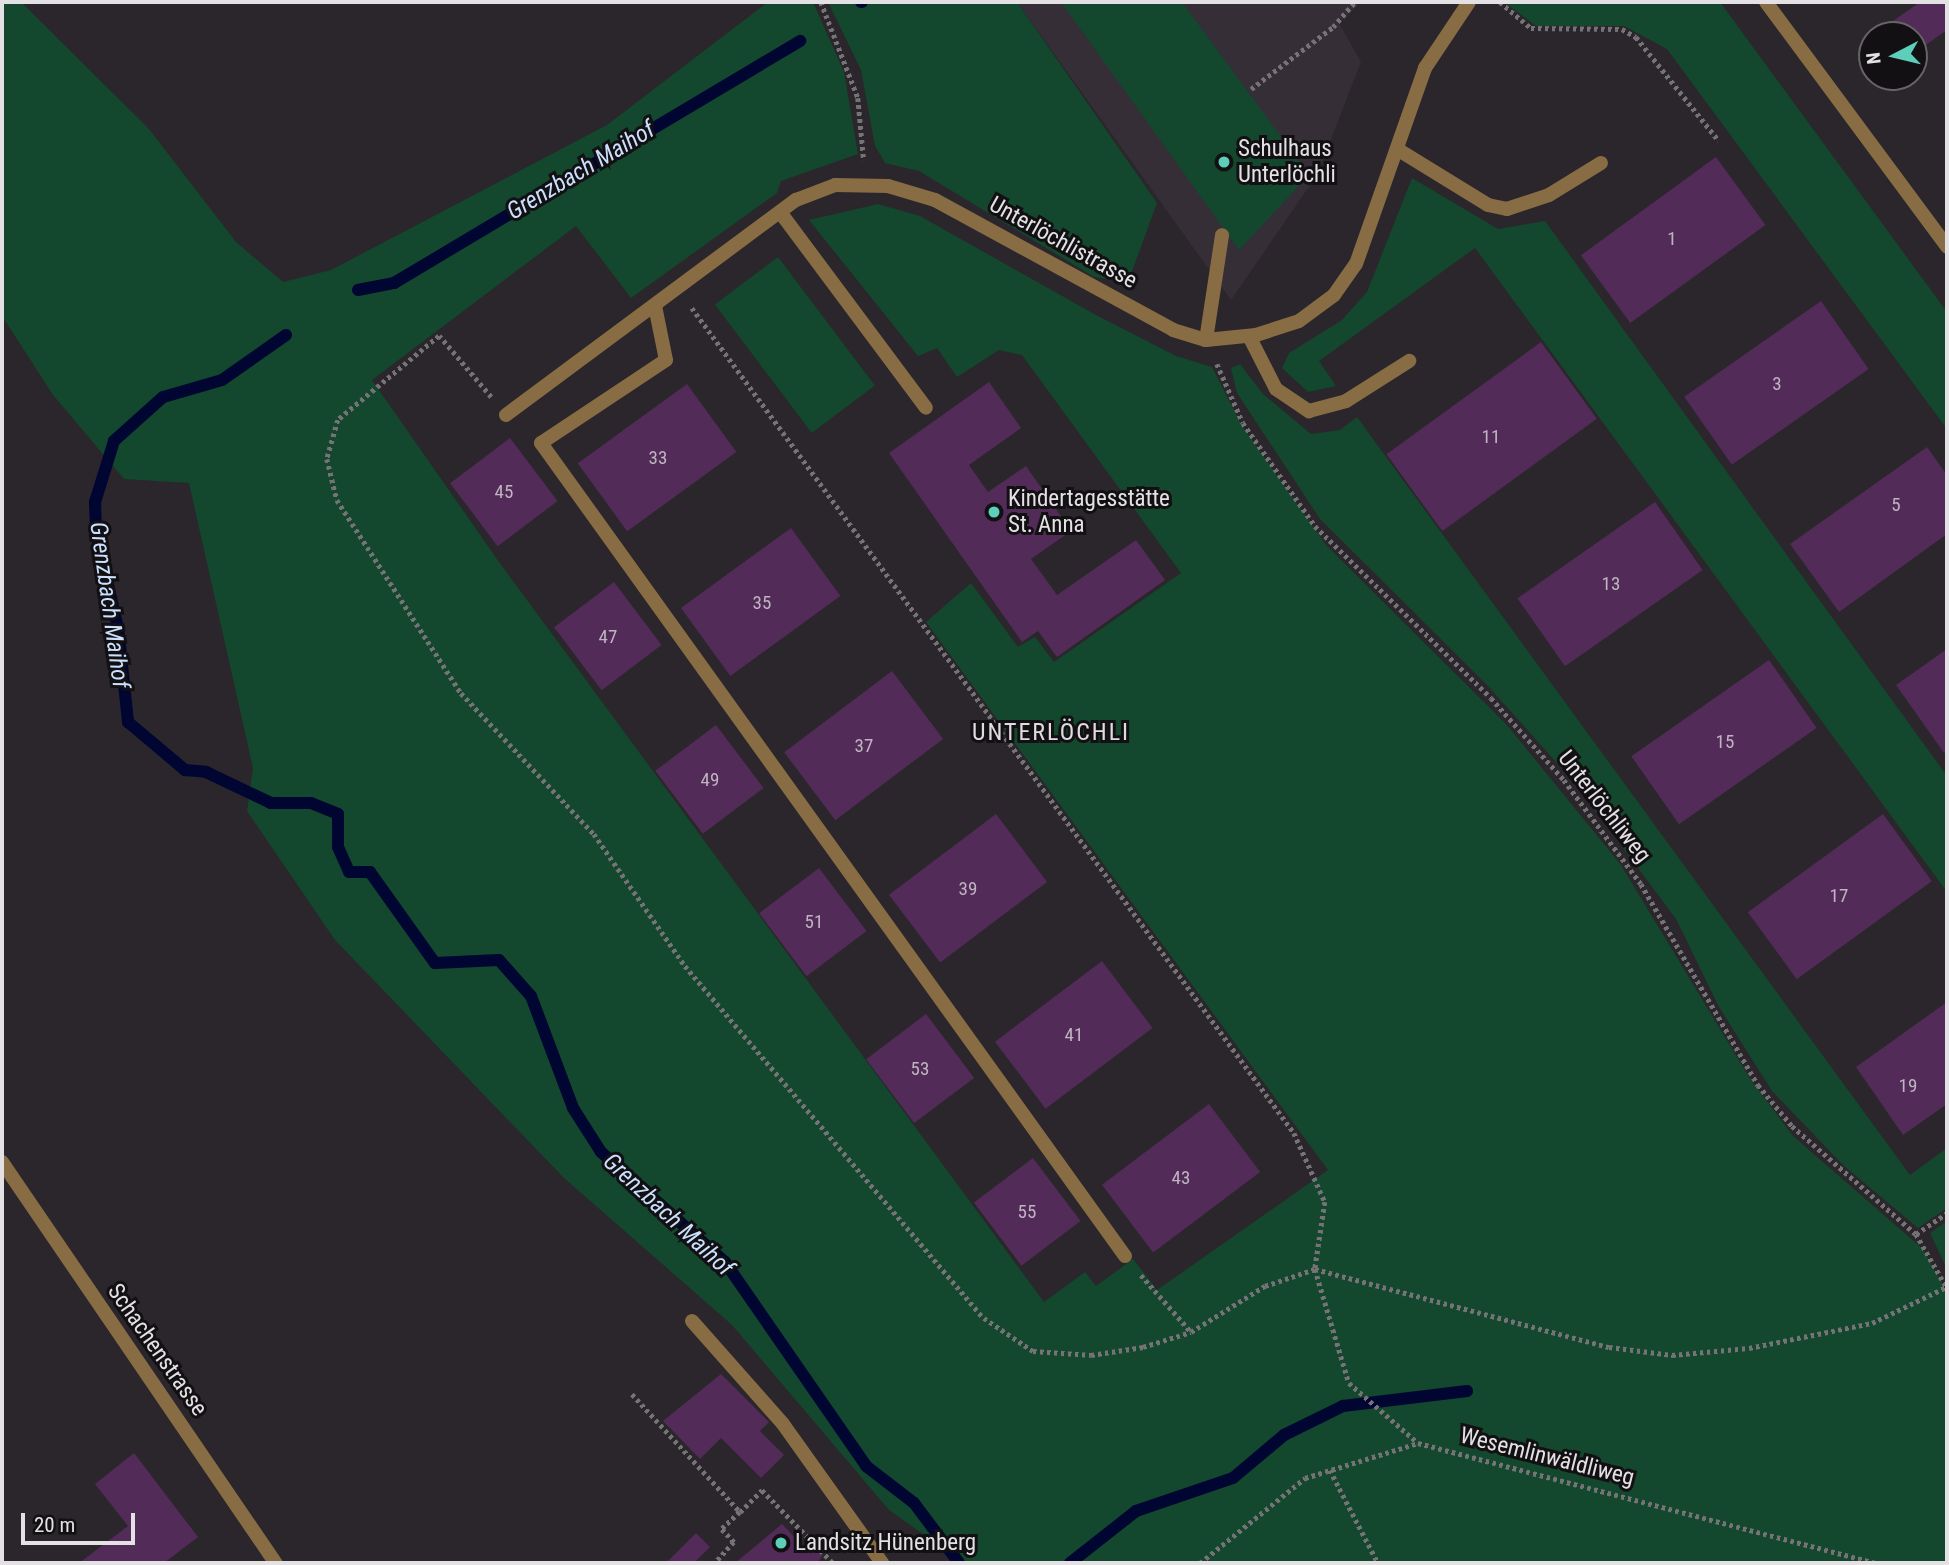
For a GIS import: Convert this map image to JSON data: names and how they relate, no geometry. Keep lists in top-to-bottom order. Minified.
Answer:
{"streets":{"street":["Unterlöchlistrasse","Schachenstrasse"],"path":["Unterlöchliweg","Wesemlinwäldliweg"]},"districts":["UNTERLÖCHLI"],"water":["Grenzbach Maihof"],"places":["Schulhaus Unterlöchli","Kindertagesstätte St. Anna","Landsitz Hünenberg"],"house_numbers":["1","3","11","33","45","5","13","35","47","15","37","49","39","17","51","41","53","19","43","55"],"scale_bar":"20 m","north":"left"}
